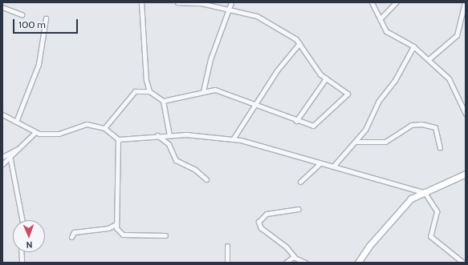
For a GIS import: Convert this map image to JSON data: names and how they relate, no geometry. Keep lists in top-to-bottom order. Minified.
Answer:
{"scale_bar":"100 m","north":"bottom"}
